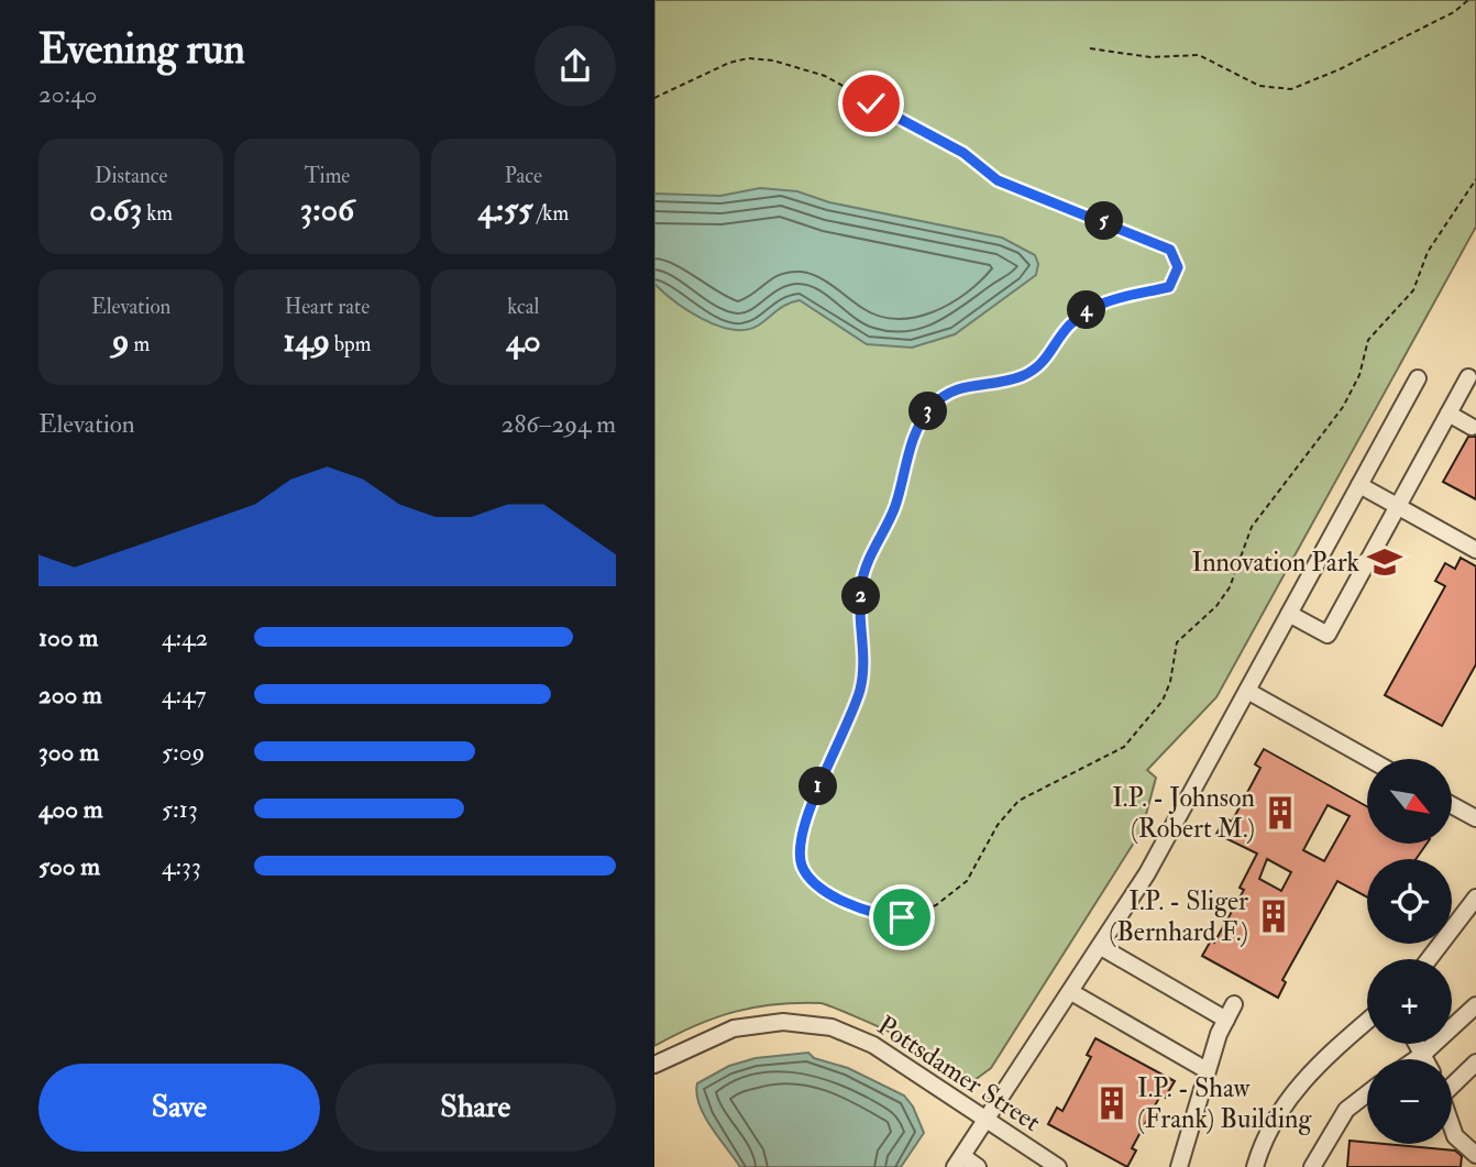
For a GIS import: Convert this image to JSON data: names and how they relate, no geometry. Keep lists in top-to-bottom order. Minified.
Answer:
{"streets":{"street":["Pottsdamer Street"]},"places":{"school or university":["Innovation Park"],"building":["I.P. - Johnson (Robert M.)","I.P. - Sliger (Bernhard F.)","I.P. - Shaw (Frank) Building"]},"north":"bottom right","page":{"heading":["Evening run","20:40"],"stats":[["Distance","0.63 km"],["Time","3:06"],["Pace","4:55 /km"],["Elevation","9 m"],["Heart rate","149 bpm"],["kcal","40"]],"pins":["5","4","3","2","1"],"chart":["Elevation","286–294 m"],"list":[{"name":"100 m","note":"4:42"},{"name":"200 m","note":"4:47"},{"name":"300 m","note":"5:09"},{"name":"400 m","note":"5:13"},{"name":"500 m","note":"4:33"}],"map_buttons":["+","−"],"buttons":["Save","Share"]}}
